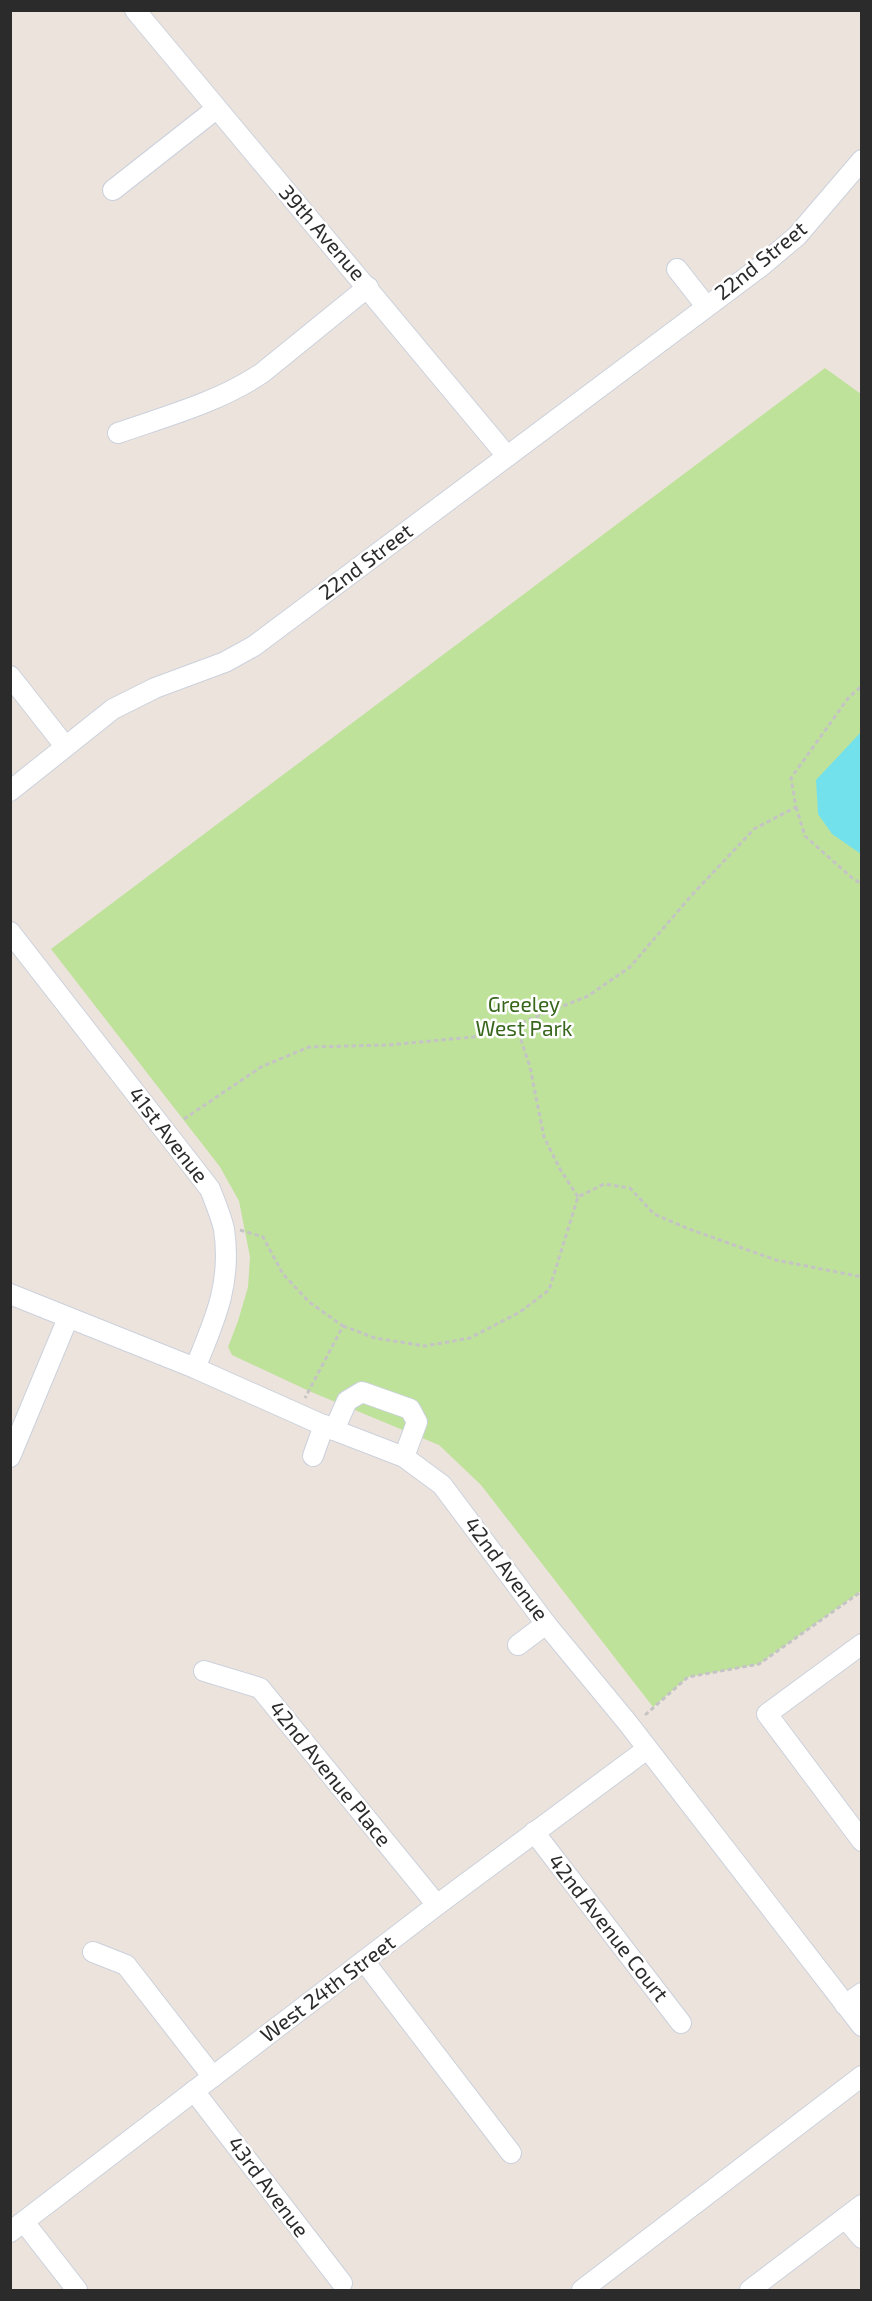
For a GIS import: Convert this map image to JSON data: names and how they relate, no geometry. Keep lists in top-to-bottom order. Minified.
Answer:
{"streets":{"street":["39th Avenue","22nd Street","41st Avenue","42nd Avenue","42nd Avenue Place","42nd Avenue Court","West 24th Street","43rd Avenue"]},"crossings":[["39th Avenue","22nd Street"],["41st Avenue","42nd Avenue"],["42nd Avenue","West 24th Street"],["42nd Avenue Place","West 24th Street"],["42nd Avenue Court","West 24th Street"],["West 24th Street","43rd Avenue"]],"parks":["Greeley West Park"]}
